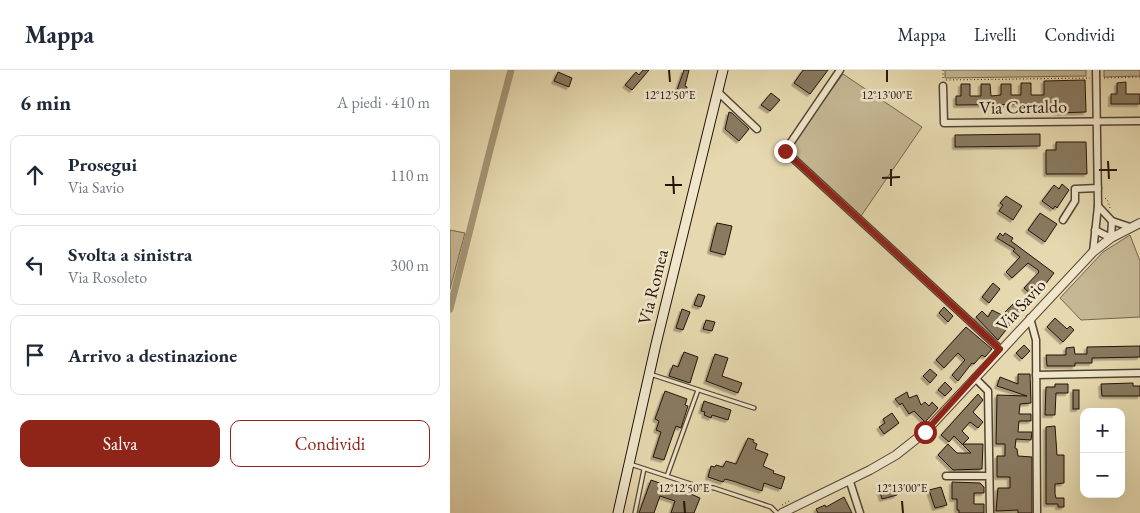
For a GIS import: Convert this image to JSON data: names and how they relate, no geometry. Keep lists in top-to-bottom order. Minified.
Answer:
{"streets":{"main road":["Via Romea"],"street":["Via Certaldo","Via Savio"]},"page":{"header":"Mappa","nav":["Mappa","Livelli","Condividi"],"heading":["6 min","A piedi · 410 m"],"list":[["Prosegui","Via Savio","110 m"],["Svolta a sinistra","Via Rosoleto","300 m"],"Arrivo a destinazione"],"buttons":["Salva","Condividi"],"map_buttons":["+","−"]},"coordinates":["12°12'50\"E","12°13'00\"E"]}
